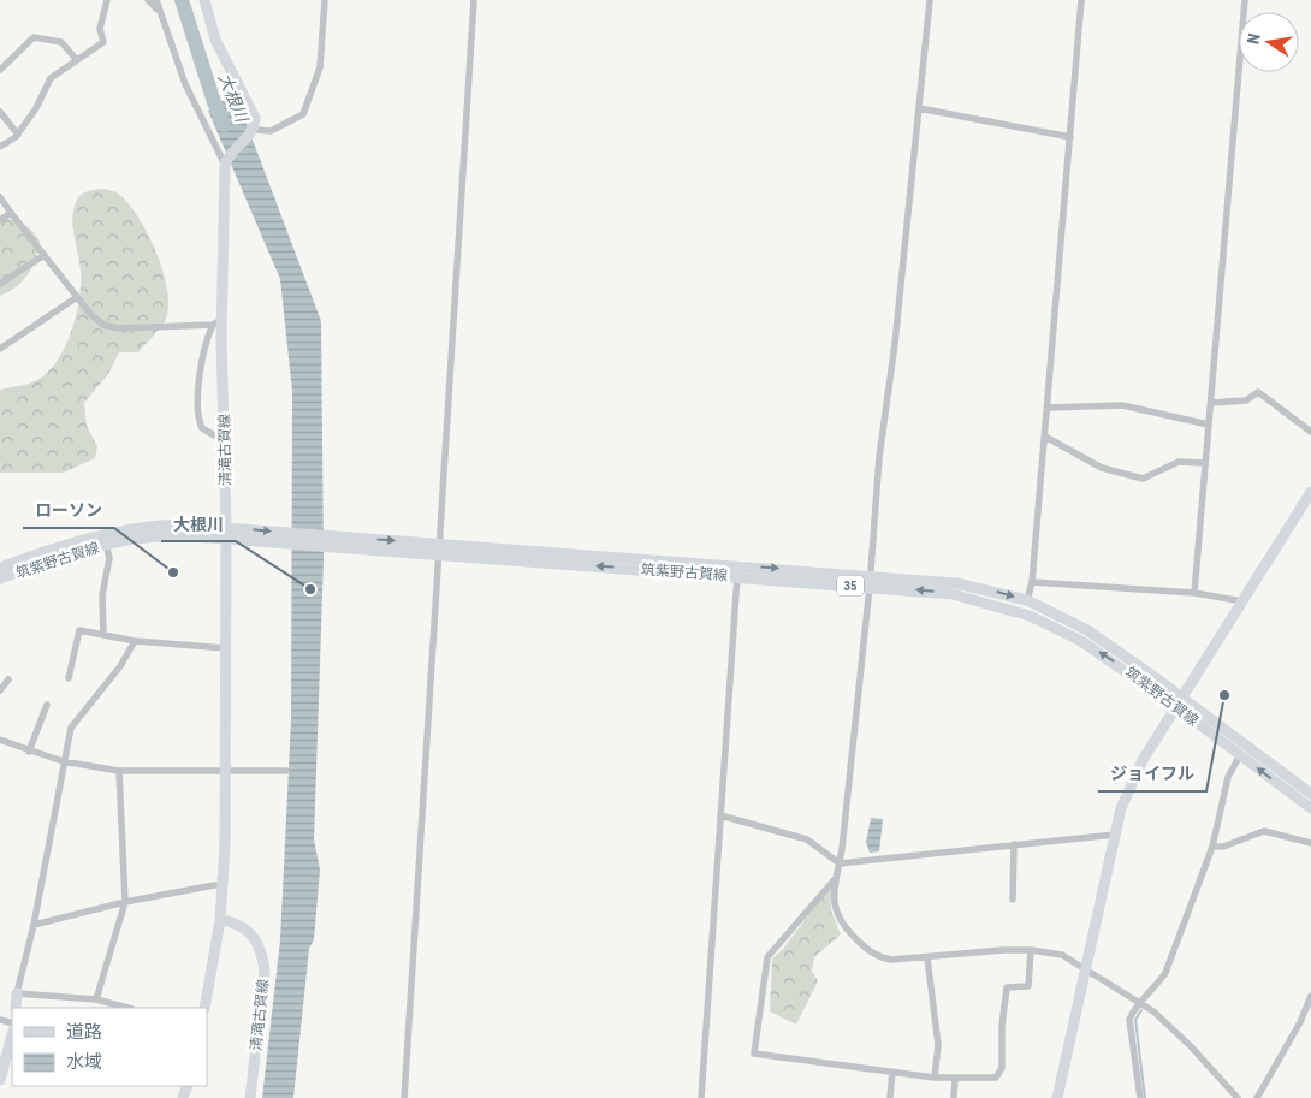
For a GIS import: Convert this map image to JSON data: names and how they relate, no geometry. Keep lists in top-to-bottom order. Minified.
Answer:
{"streets":{"main road":["清滝古賀線","筑紫野古賀線","35"]},"crossings":[["清滝古賀線","筑紫野古賀線"]],"water":["大根川"],"places":["ローソン","大根川","ジョイフル"],"legend":["道路","水域"],"north":"left"}
